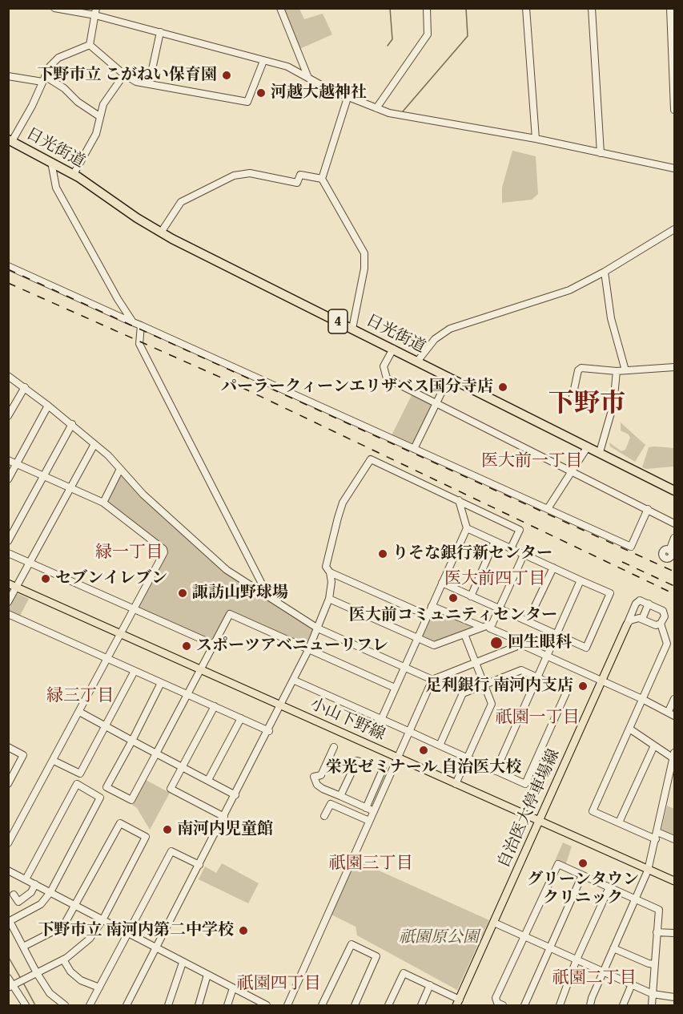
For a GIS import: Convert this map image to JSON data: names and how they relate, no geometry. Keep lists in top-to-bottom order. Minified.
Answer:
{"streets":{"highway":["日光街道","4"],"main road":["小山下野線","自治医大停車場線"]},"crossings":[["小山下野線","自治医大停車場線"]],"districts":["下野市","医大前一丁目","緑一丁目","医大前四丁目","緑三丁目","祇園一丁目","祇園三丁目","祇園二丁目","祇園四丁目"],"parks":["祇園原公園"],"places":["下野市立 こがねい保育園","河越大越神社","パーラークィーンエリザベス国分寺店","りそな銀行新センター","セブンイレブン","諏訪山野球場","医大前コミュニティセンター","回生眼科","スポーツアベニューリフレ","足利銀行 南河内支店","栄光ゼミナール 自治医大校","南河内児童館","グリーンタウン クリニック","下野市立 南河内第二中学校"]}
